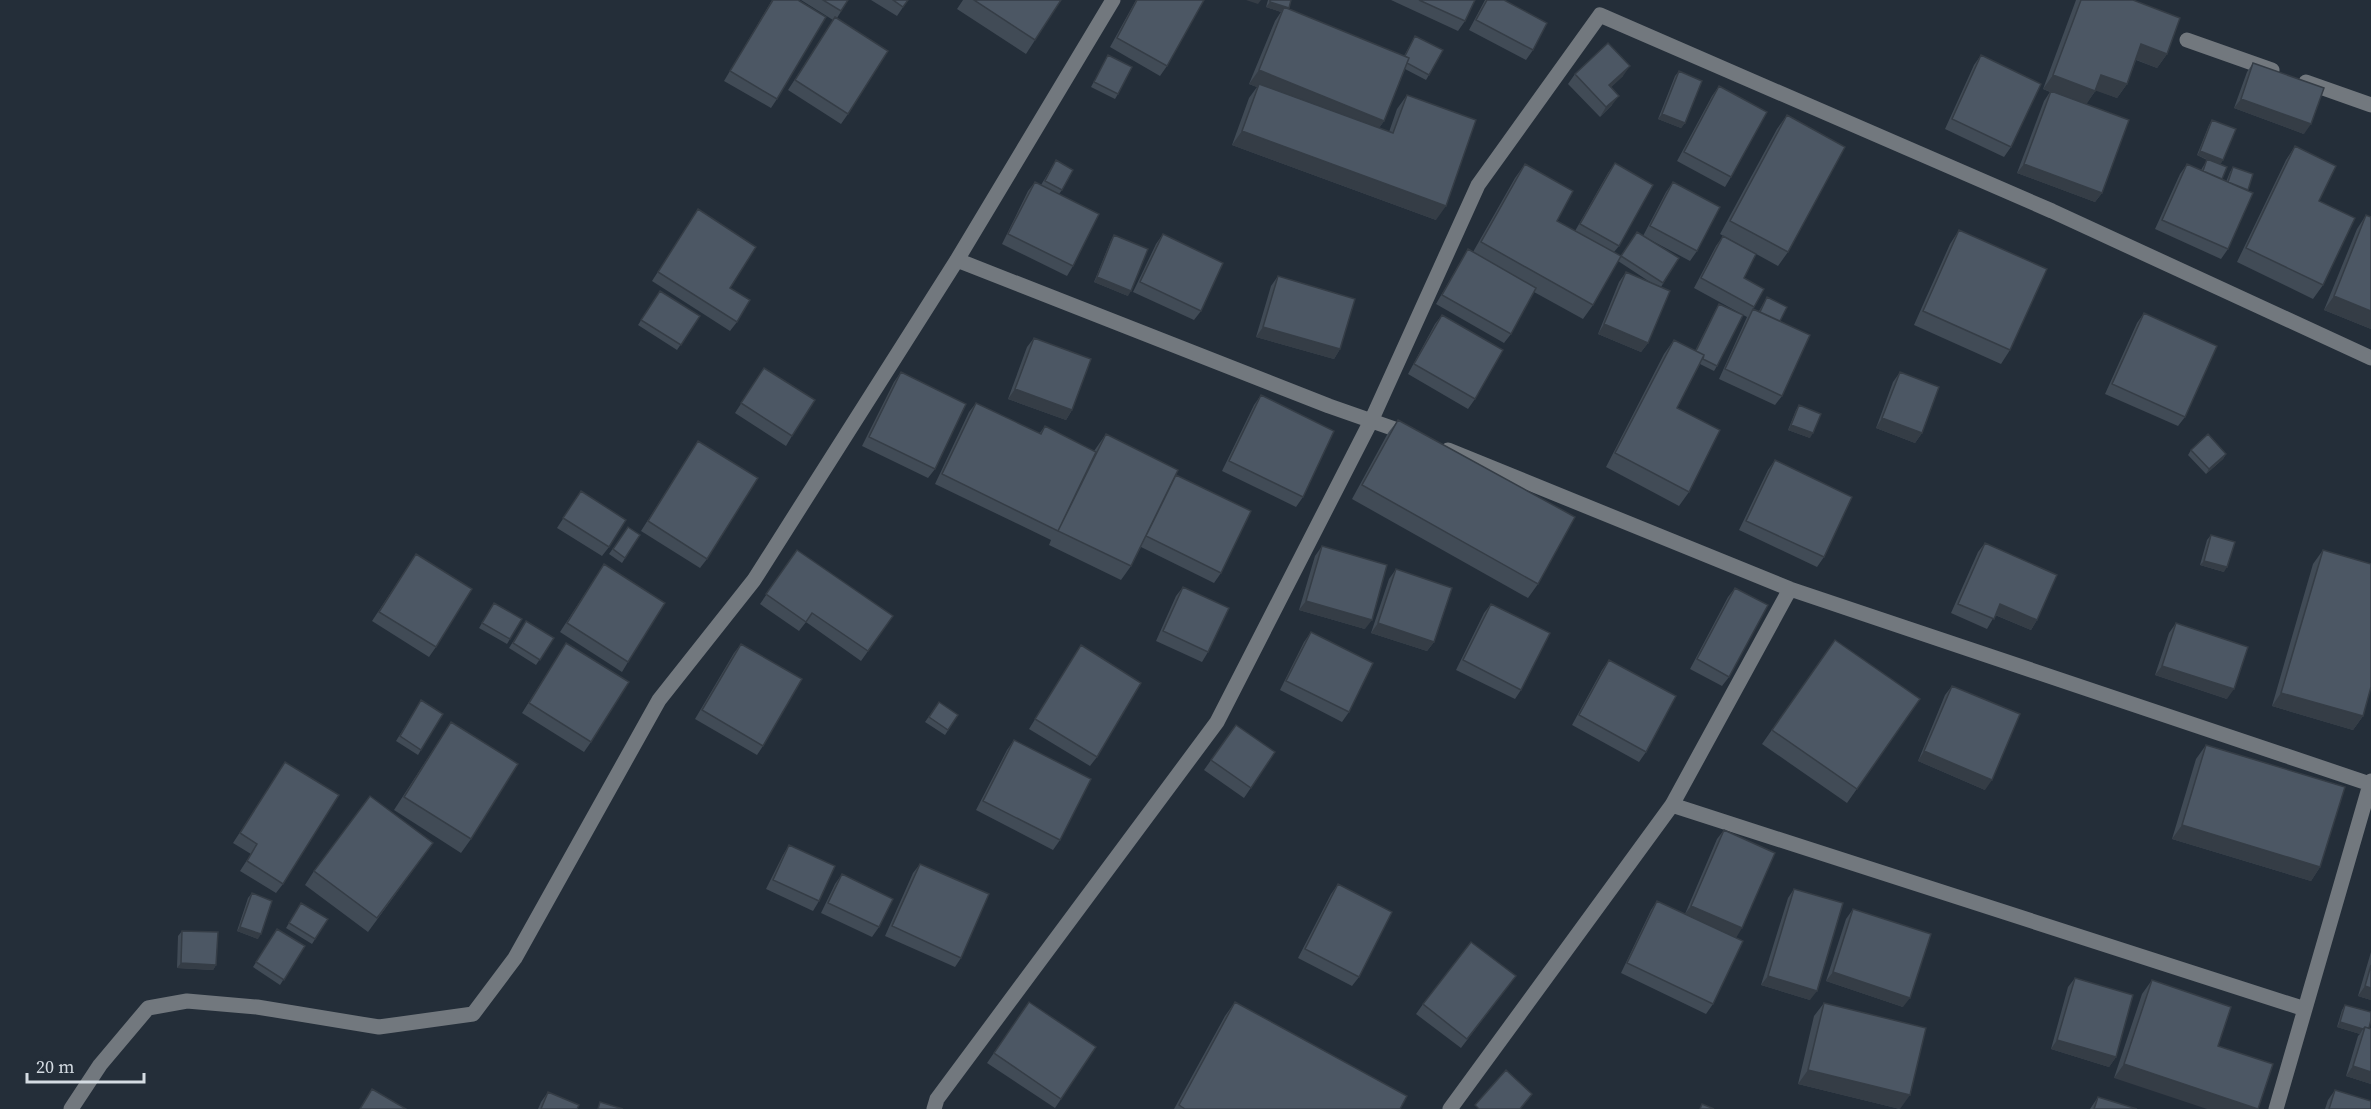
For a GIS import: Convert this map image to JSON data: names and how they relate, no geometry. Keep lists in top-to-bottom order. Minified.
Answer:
{"scale_bar":"20 m"}
